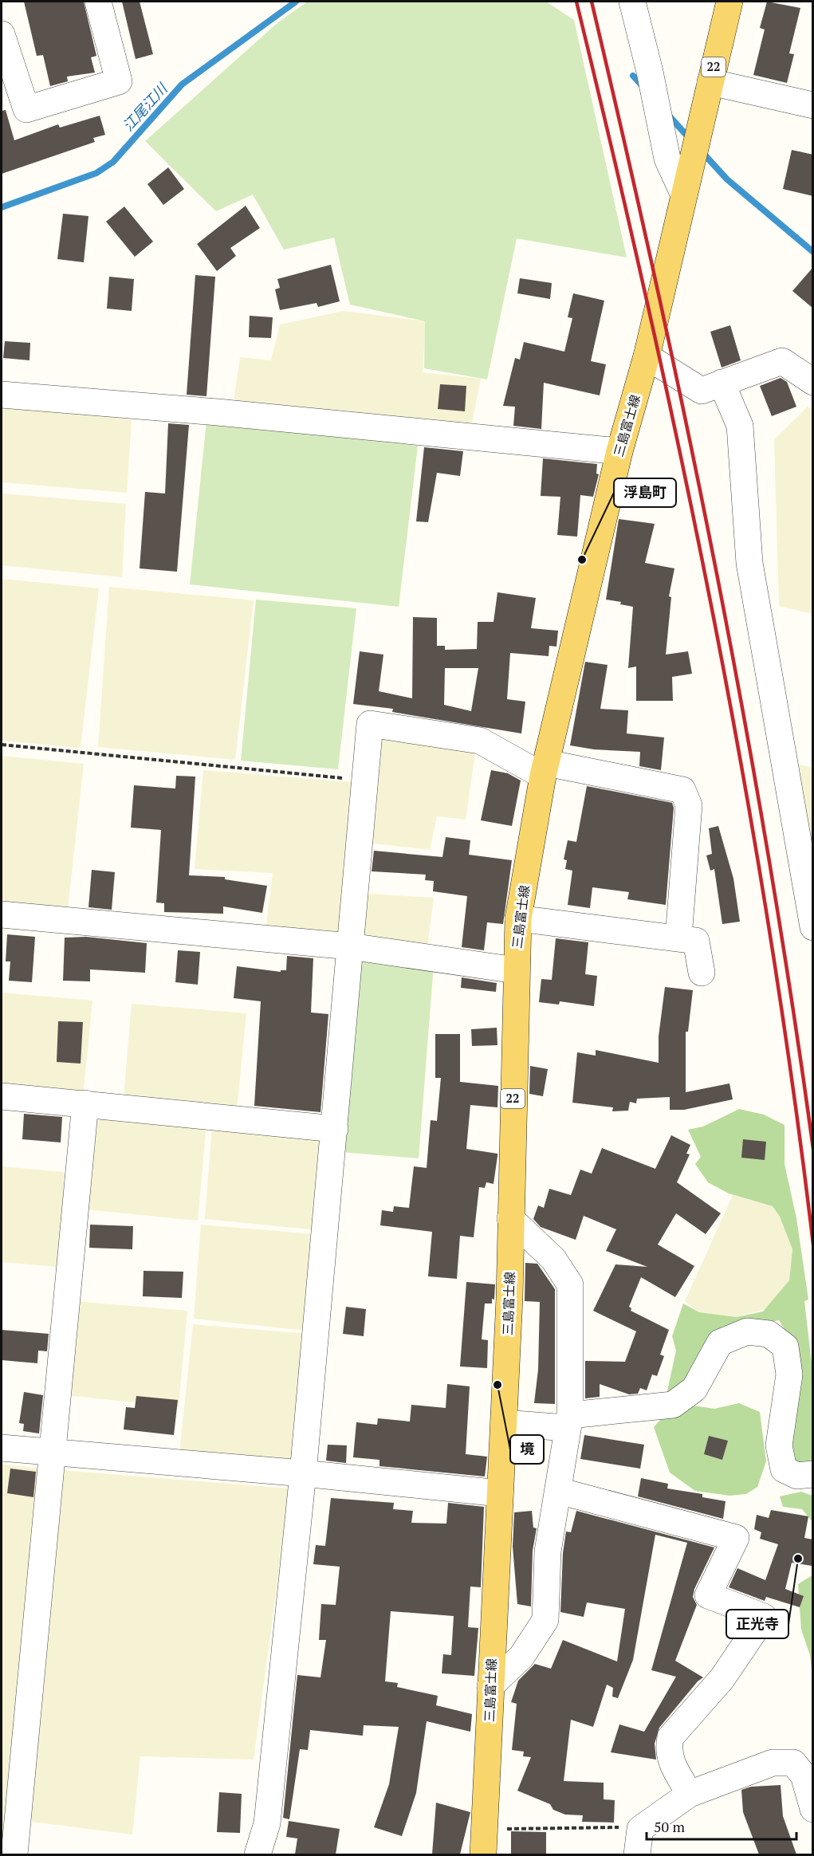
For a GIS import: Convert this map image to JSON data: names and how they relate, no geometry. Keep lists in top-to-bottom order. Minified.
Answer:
{"streets":{"main road":["22","三島富士線"]},"water":["江尾江川"],"places":["浮島町","境","正光寺"],"scale_bar":"50 m"}
